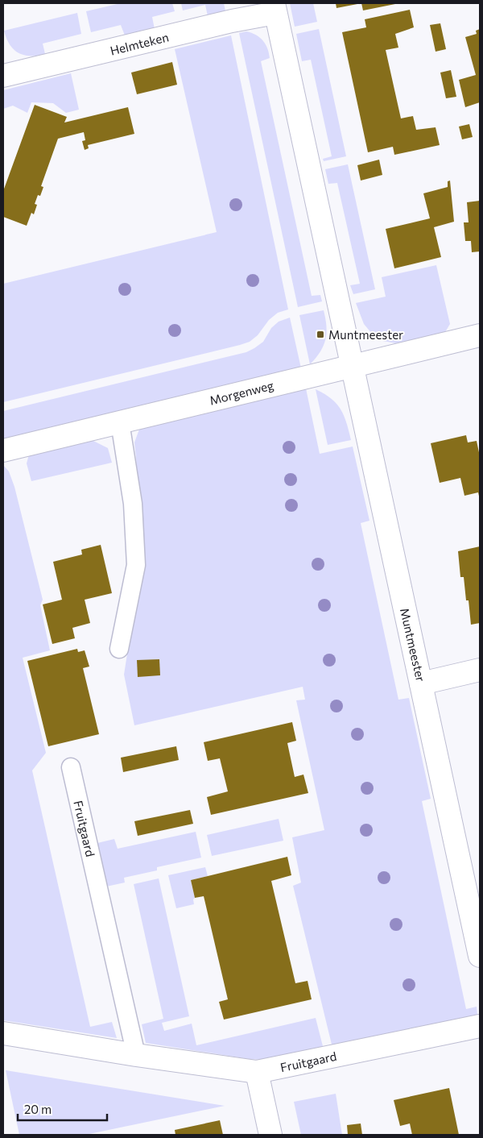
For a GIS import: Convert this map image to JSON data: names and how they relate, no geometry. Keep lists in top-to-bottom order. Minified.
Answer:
{"streets":{"street":["Helmteken","Morgenweg","Muntmeester","Fruitgaard"]},"crossings":[["Helmteken","Muntmeester"],["Morgenweg","Muntmeester"]],"places":{"transit":["Muntmeester"]},"scale_bar":"20 m"}
